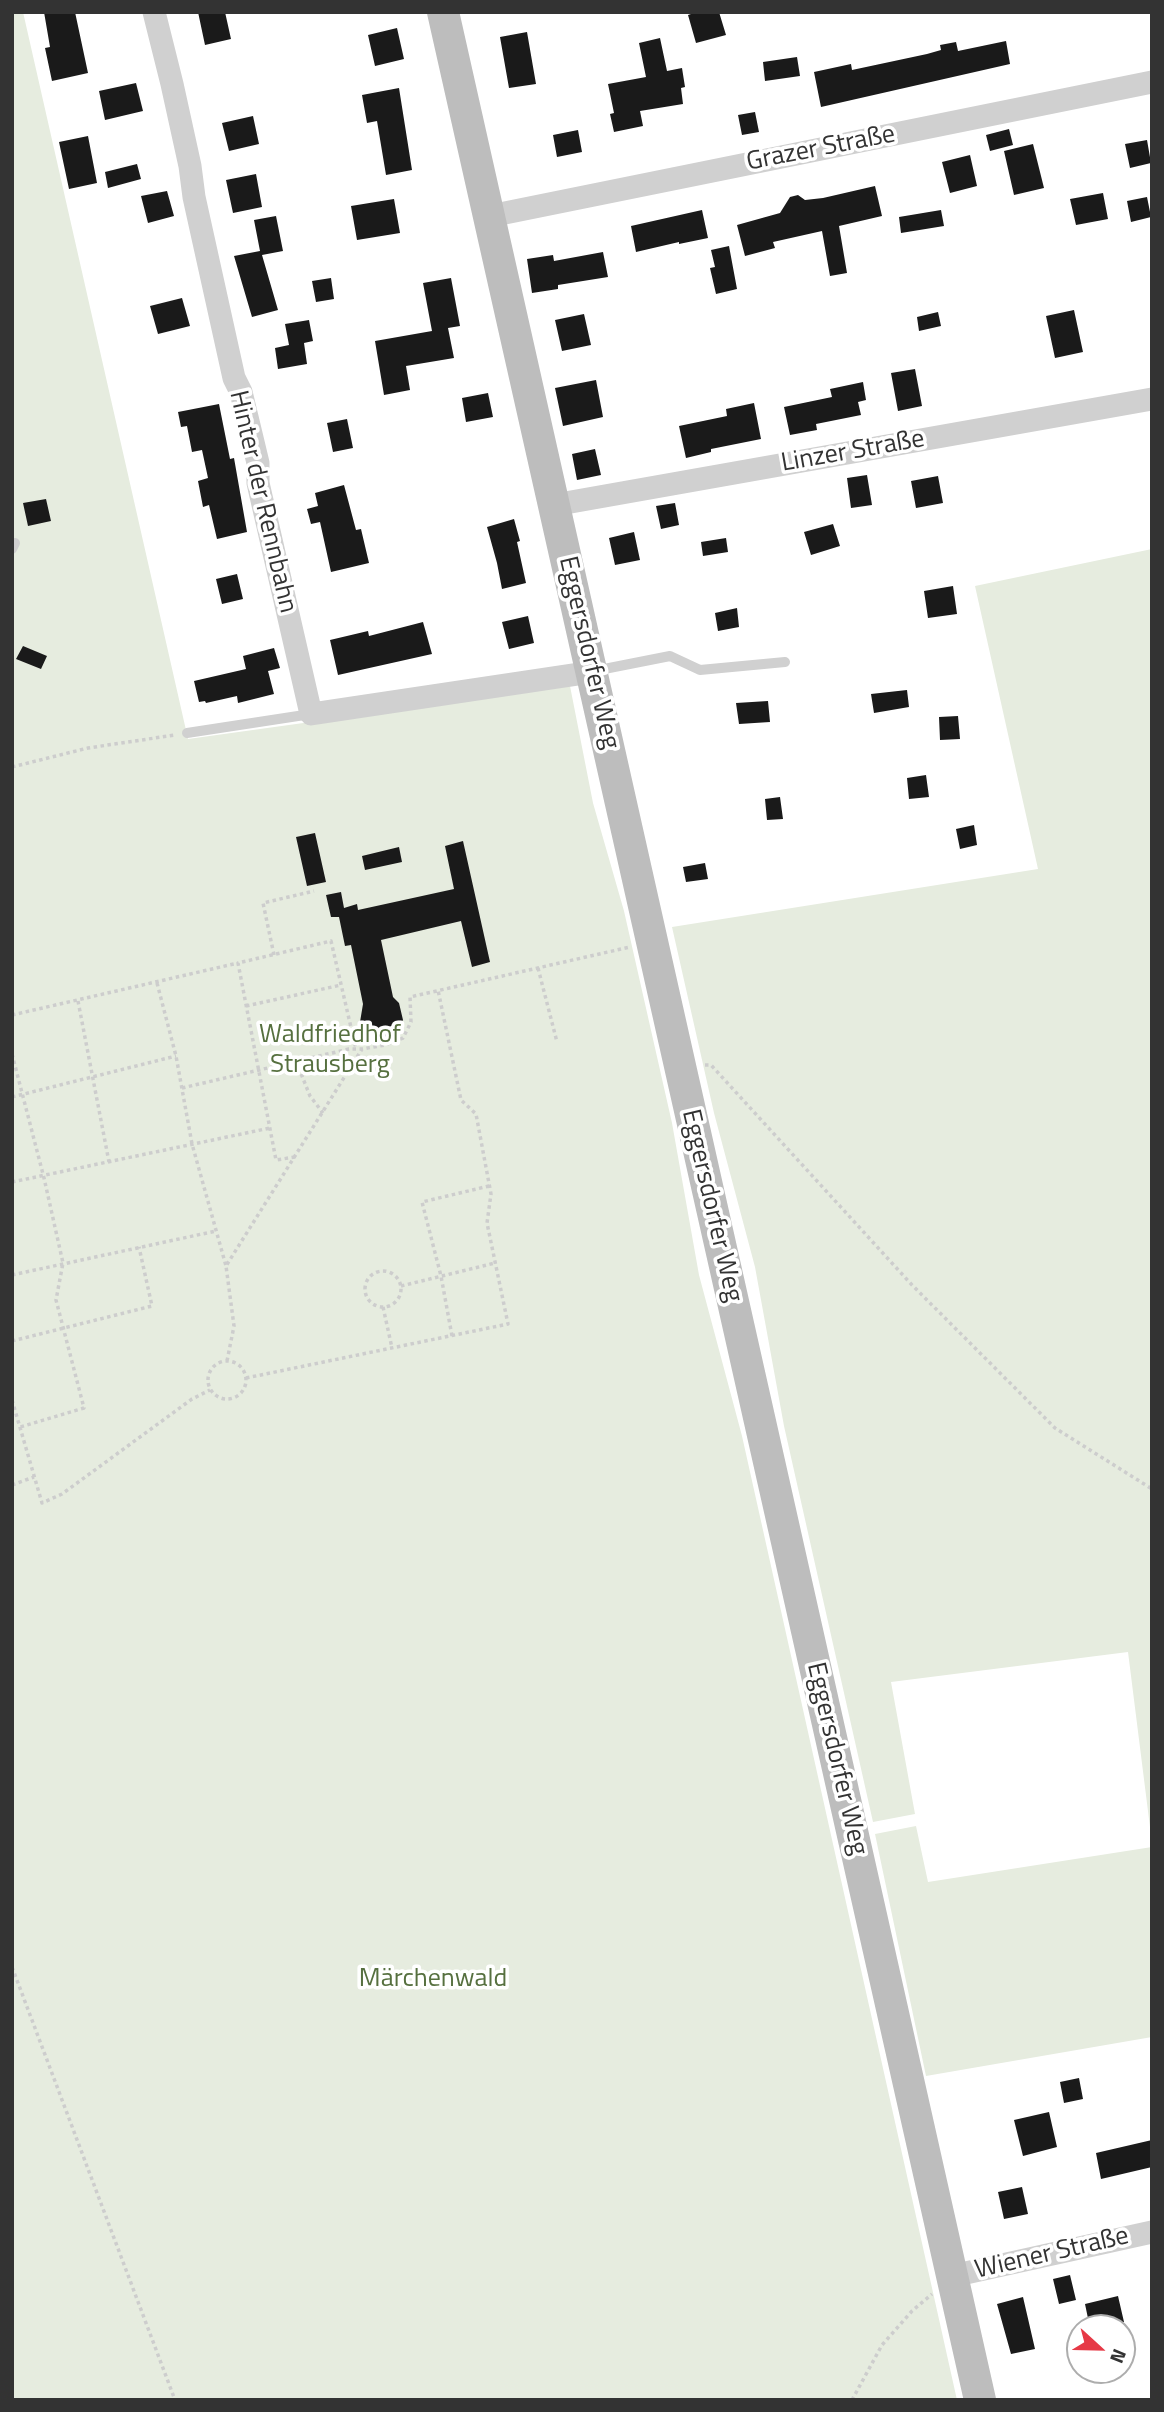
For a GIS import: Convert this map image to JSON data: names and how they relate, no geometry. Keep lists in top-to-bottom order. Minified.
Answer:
{"streets":{"main road":["Eggersdorfer Weg"],"street":["Grazer Straße","Linzer Straße","Hinter der Rennbahn","Wiener Straße"]},"crossings":[["Grazer Straße","Eggersdorfer Weg"],["Linzer Straße","Eggersdorfer Weg"],["Eggersdorfer Weg","Wiener Straße"]],"parks":["Waldfriedhof Strausberg","Märchenwald"],"north":"right"}
